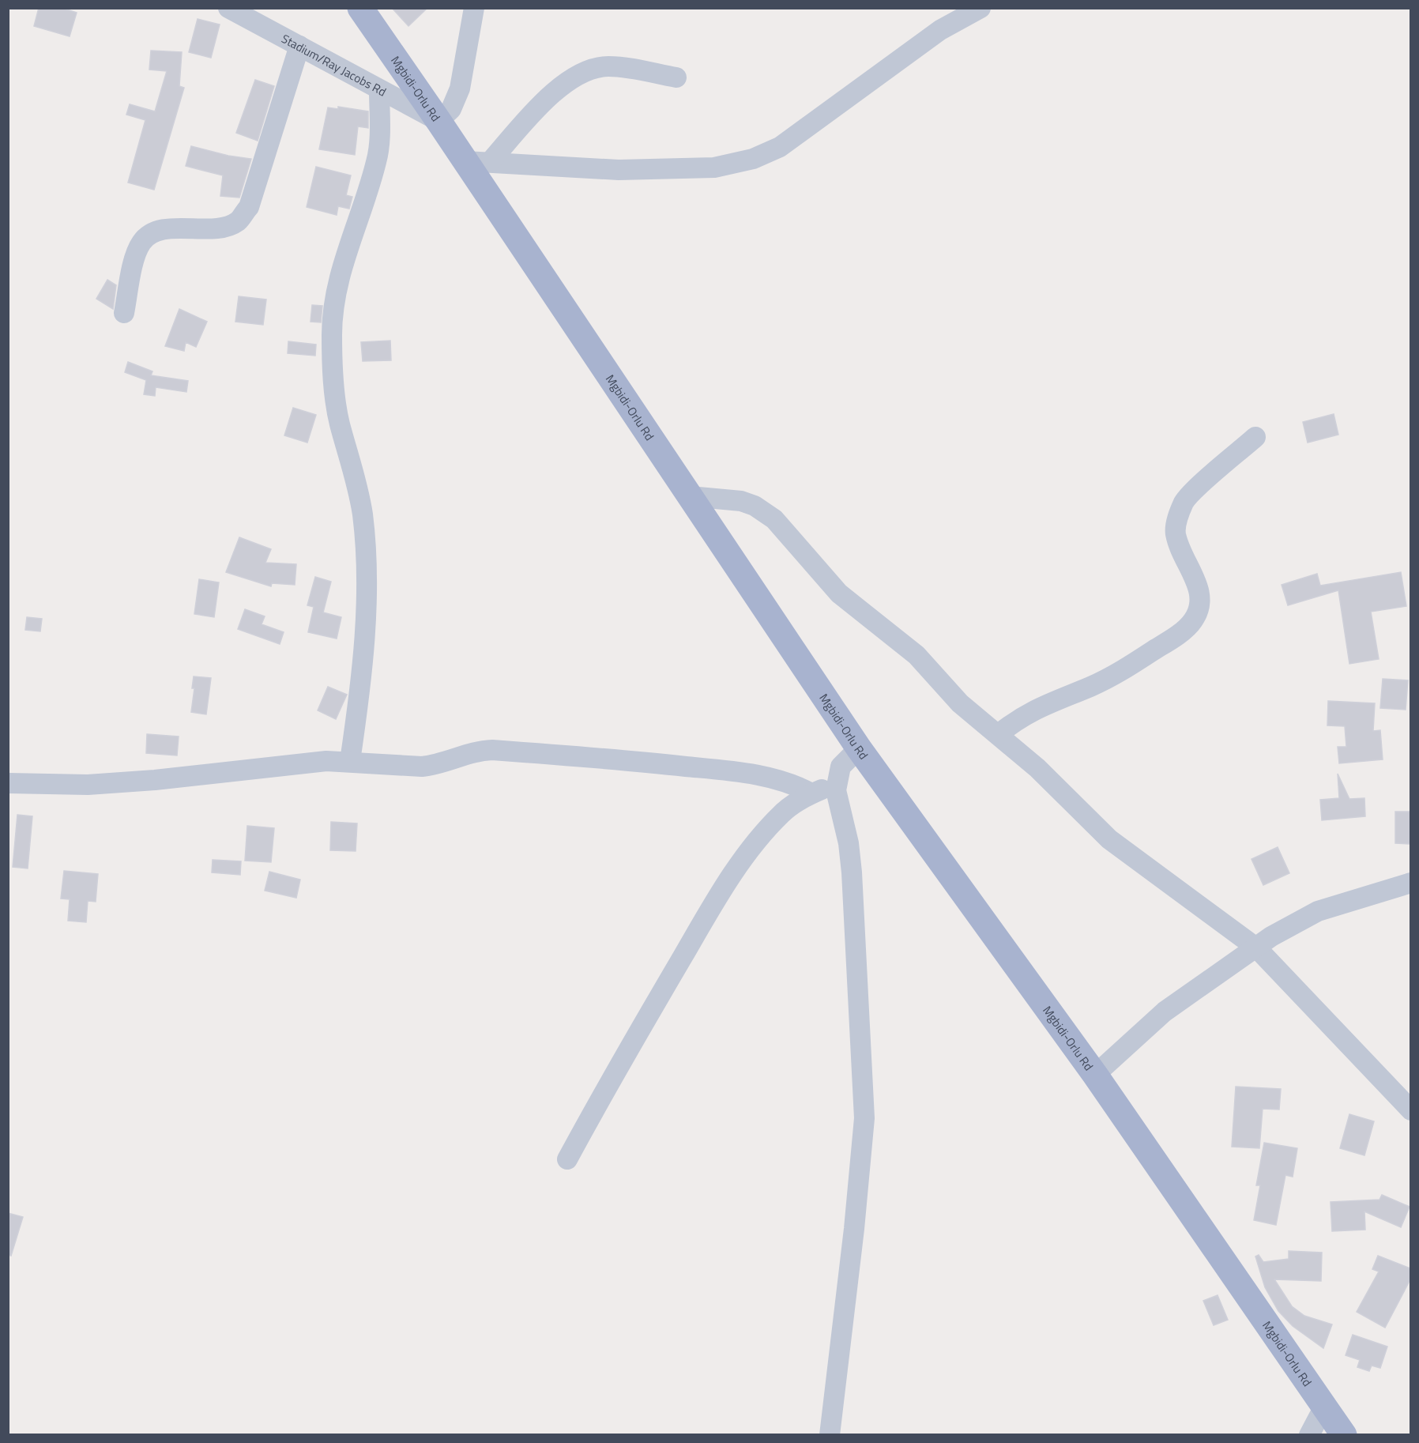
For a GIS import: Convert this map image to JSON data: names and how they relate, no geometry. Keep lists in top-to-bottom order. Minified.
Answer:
{"streets":{"main road":["Mgbidi-Orlu Rd"],"street":["Stadium/Ray Jacobs Rd"]},"crossings":[["Stadium/Ray Jacobs Rd","Mgbidi-Orlu Rd"]]}
